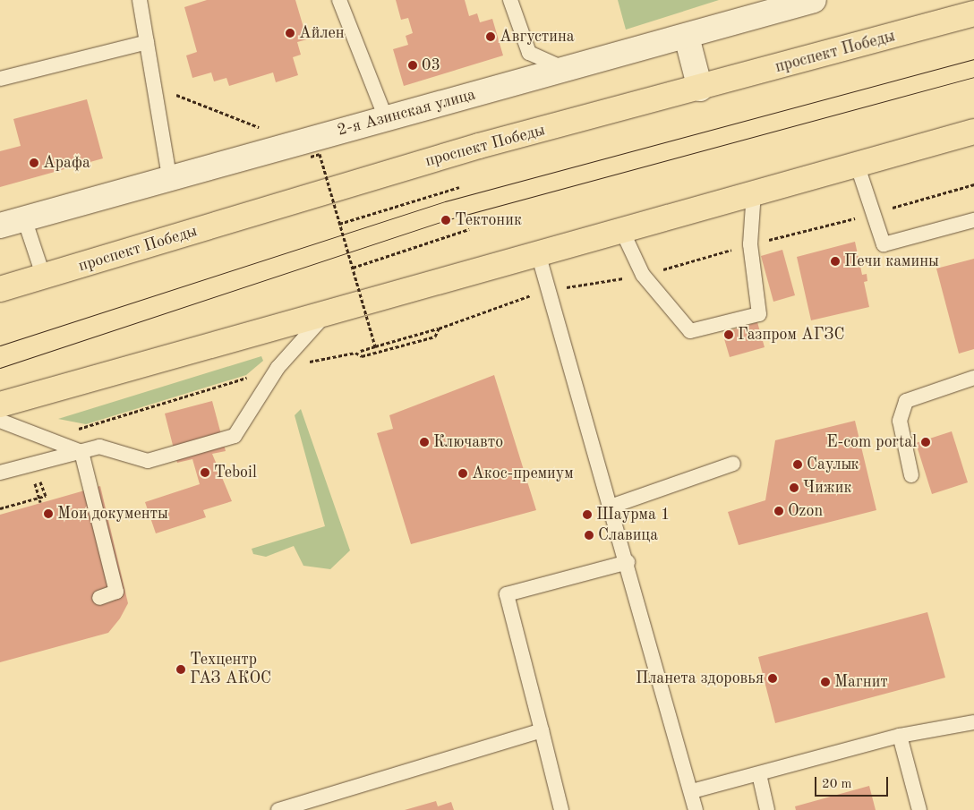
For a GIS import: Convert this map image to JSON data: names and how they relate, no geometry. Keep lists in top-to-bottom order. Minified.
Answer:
{"streets":{"main road":["проспект Победы"],"street":["2-я Азинская улица"]},"places":["Айлен","Августина","03","Арафа","Тектоник","Печи камины","Газпром АГЗС","Ключавто","E-com portal","Саулык","Teboil","Акос-премиум","Чижик","Ozon","Мои документы","Шаурма 1","Славица","Техцентр ГАЗ АКОС","Планета здоровья","Магнит"],"scale_bar":"20 m"}
